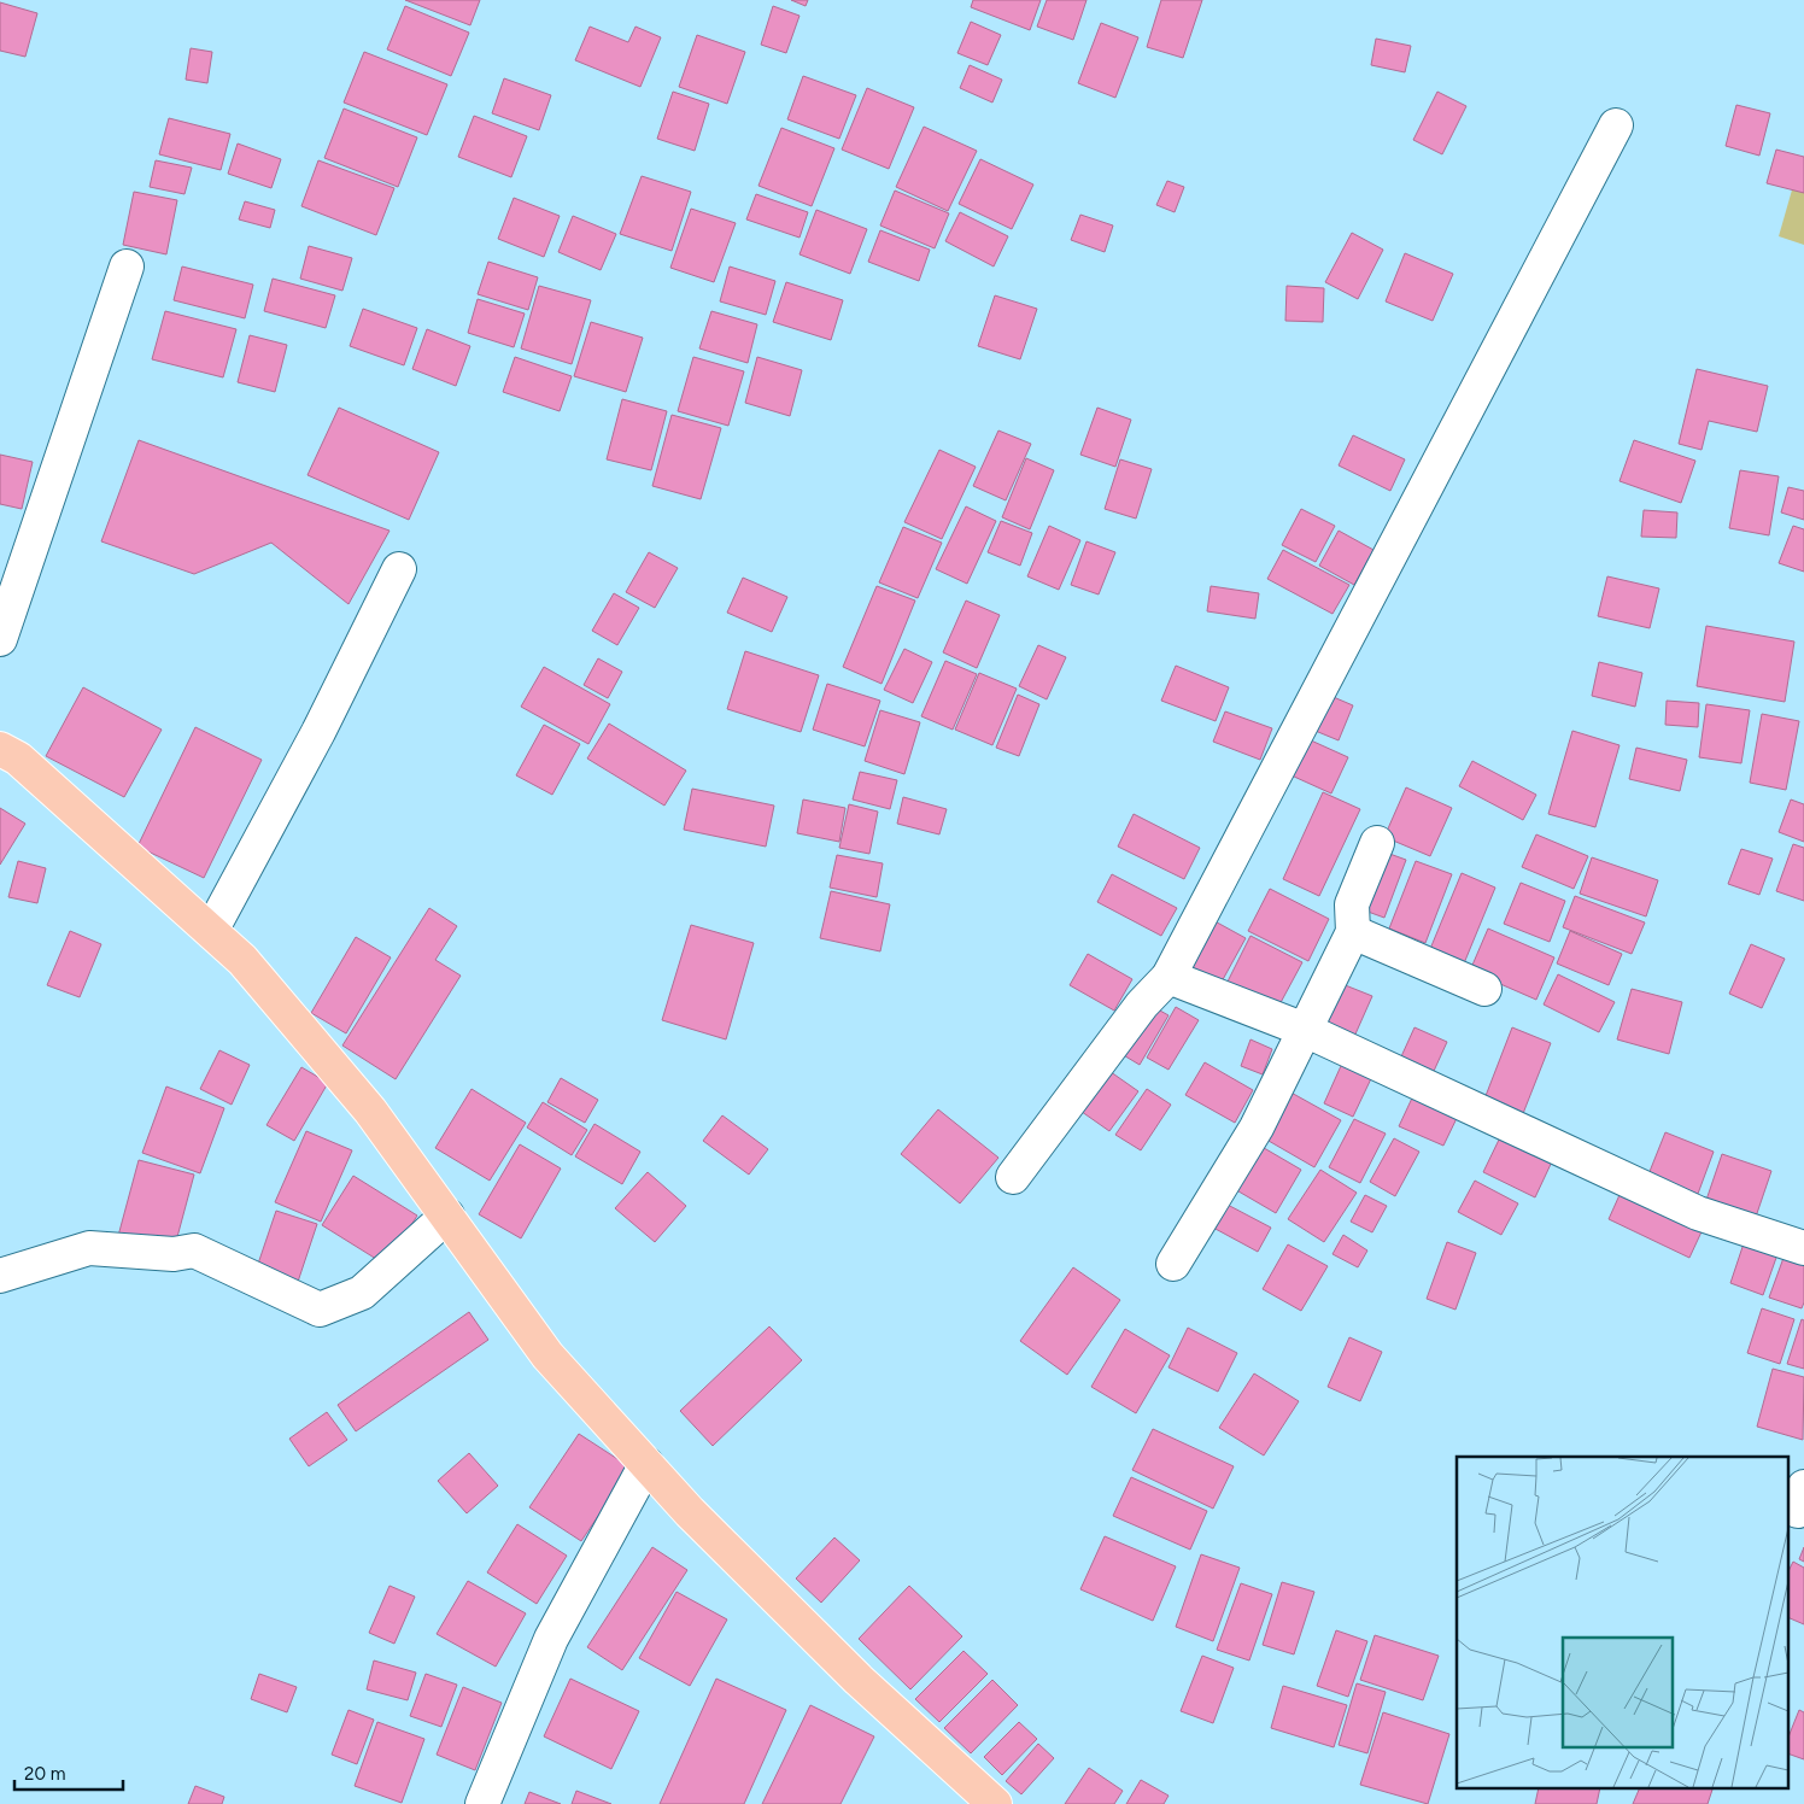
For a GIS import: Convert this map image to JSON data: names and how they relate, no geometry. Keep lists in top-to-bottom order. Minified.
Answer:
{"scale_bar":"20 m"}
